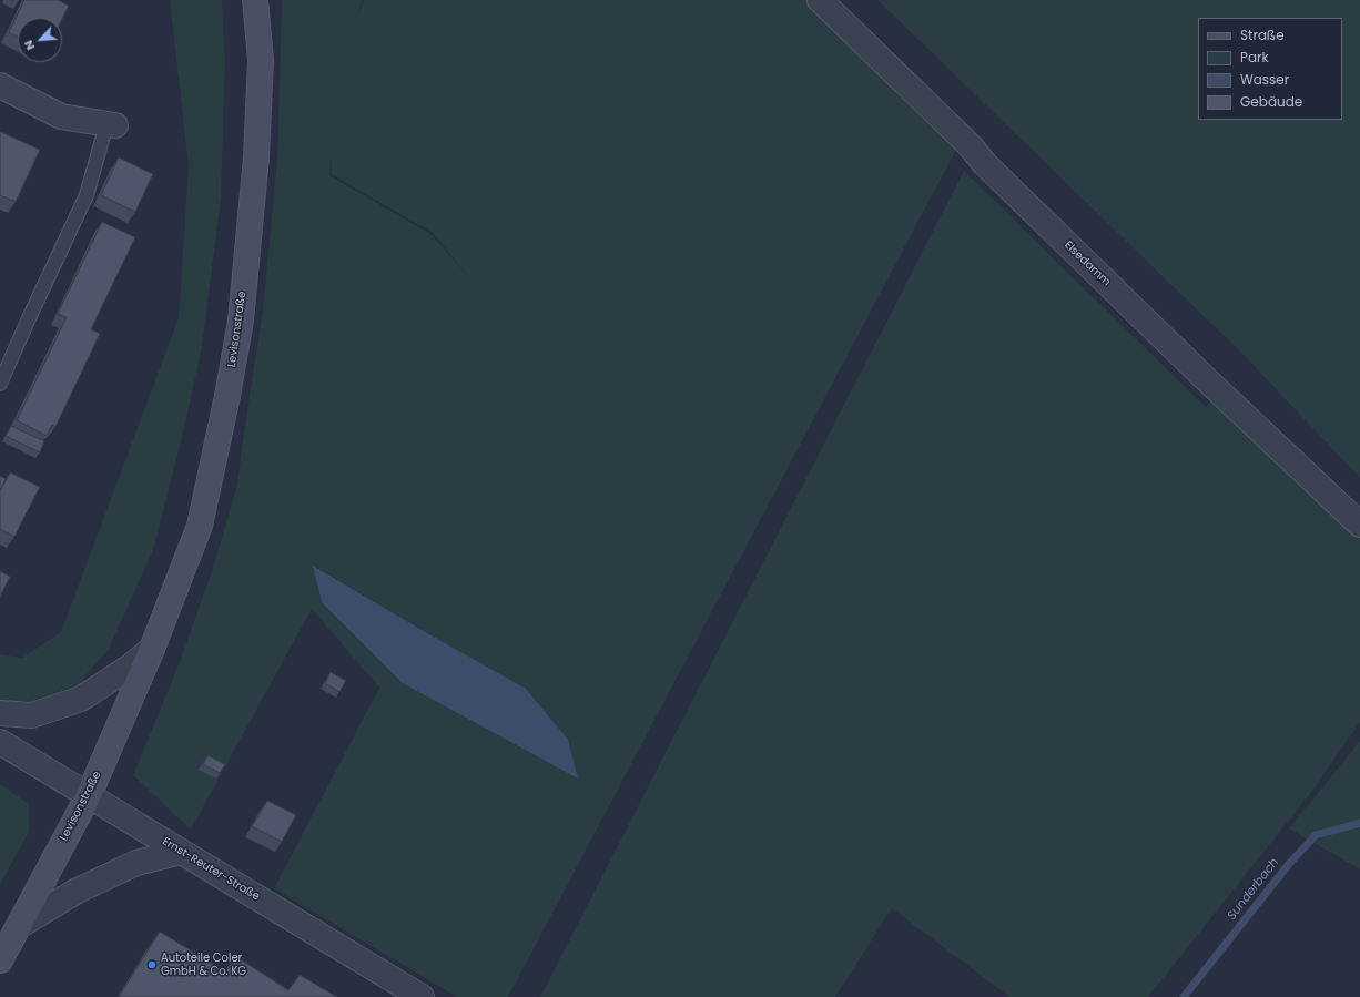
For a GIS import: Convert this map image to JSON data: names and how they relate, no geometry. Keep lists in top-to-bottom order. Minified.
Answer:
{"streets":{"main road":["Levisonstraße"],"street":["Elsedamm","Ernst-Reuter-Straße"]},"crossings":[["Levisonstraße","Ernst-Reuter-Straße"]],"water":["Sunderbach"],"places":["Autoteile Coler GmbH & Co. KG"],"legend":["Straße","Park","Wasser","Gebäude"],"north":"bottom left"}
